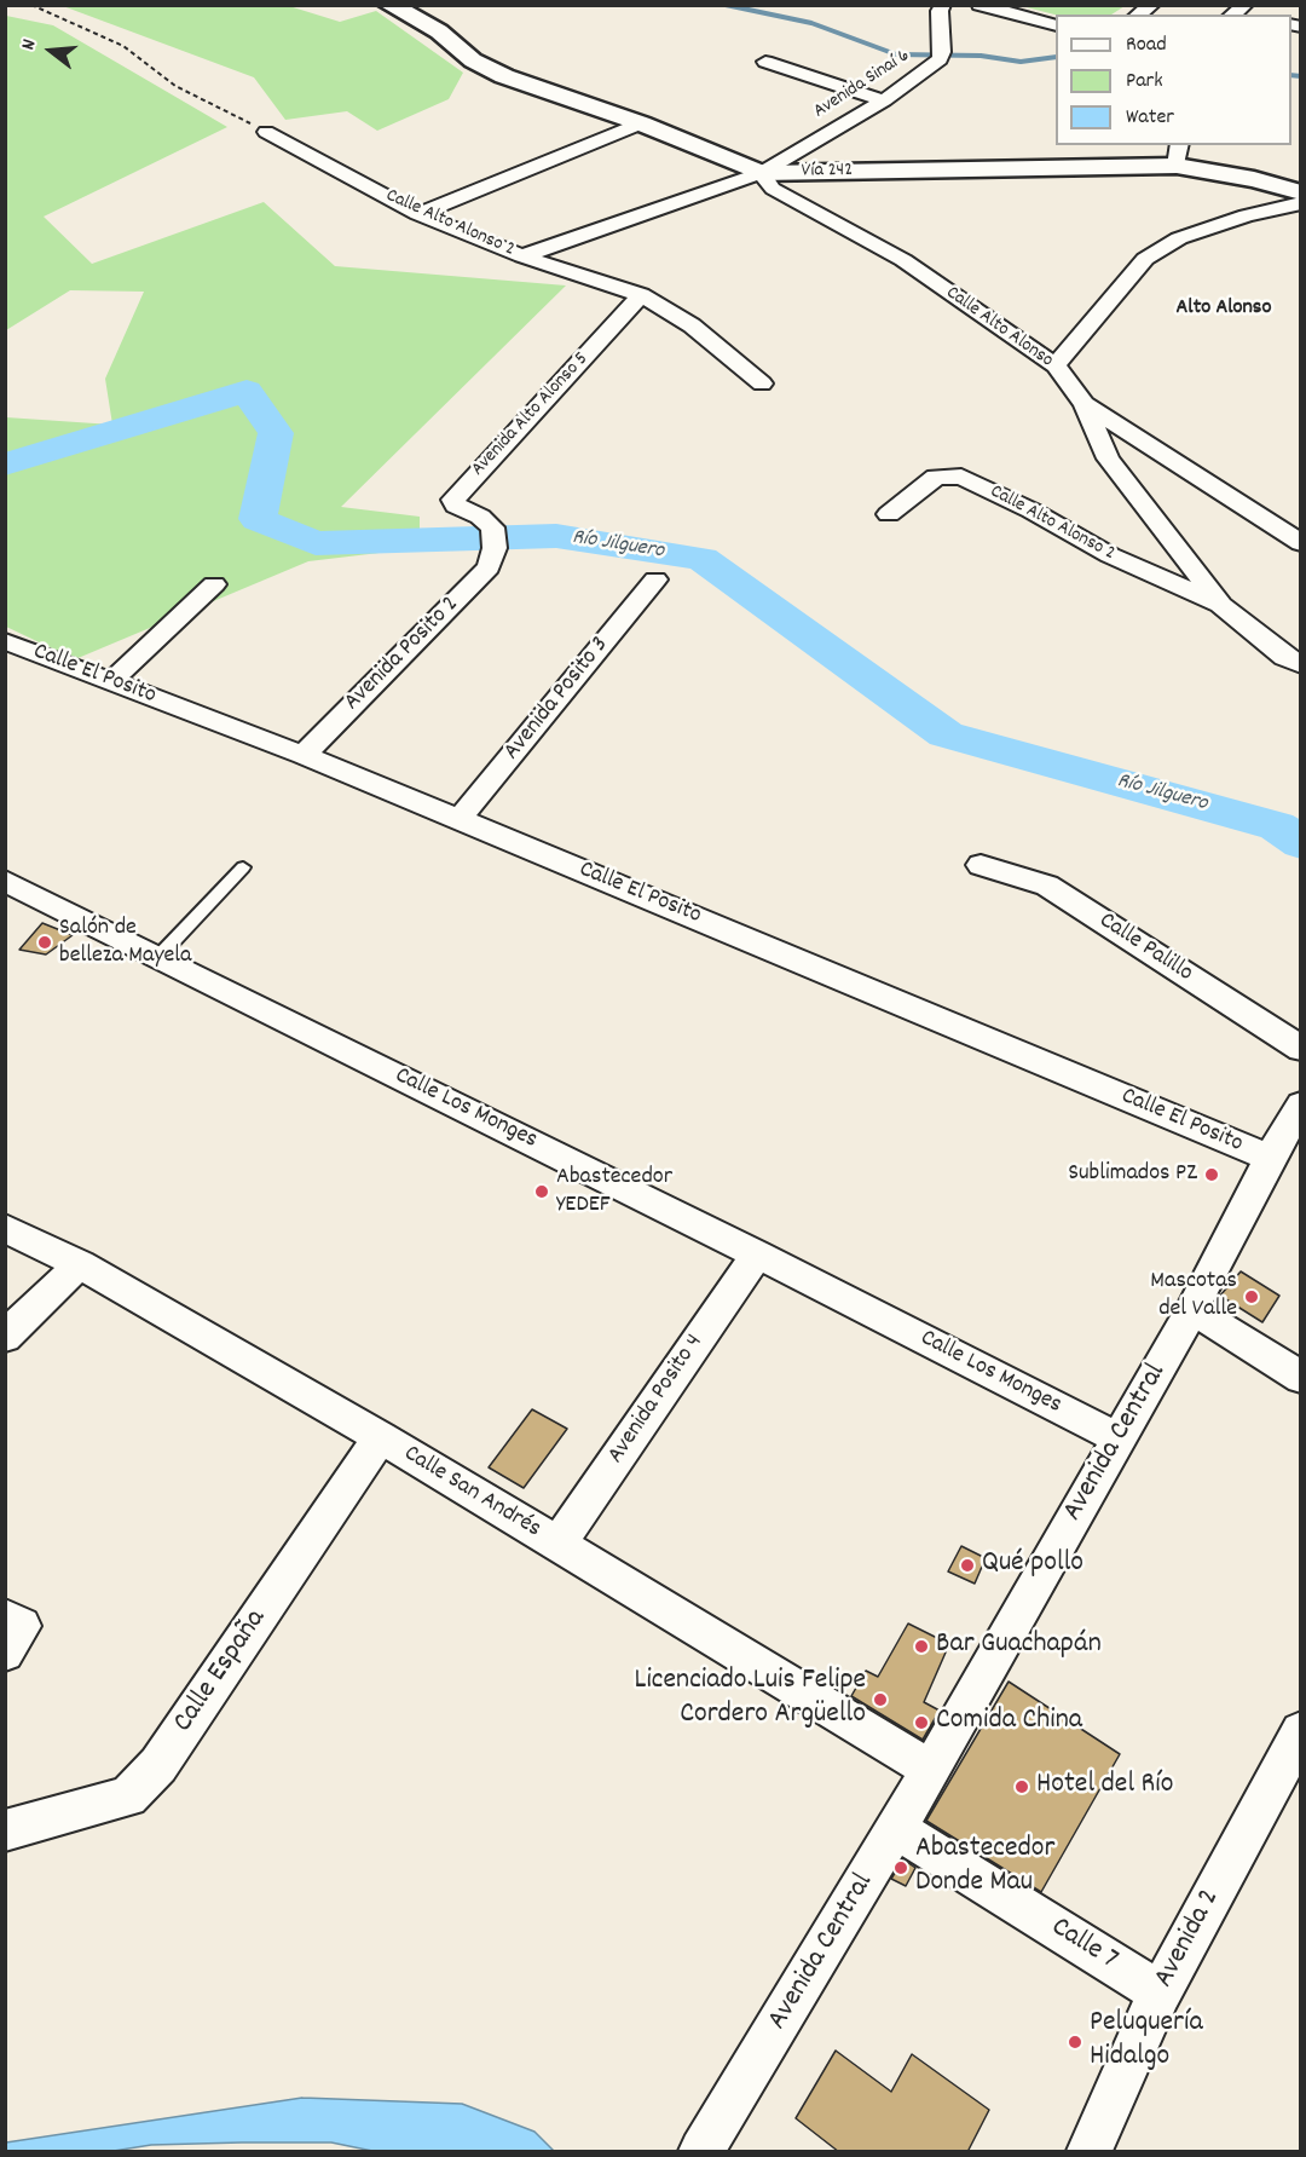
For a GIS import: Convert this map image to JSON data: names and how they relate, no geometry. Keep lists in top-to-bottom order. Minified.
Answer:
{"streets":{"main road":["Vía 242"],"street":["Avenida Sinaí 6","Calle Alto Alonso 2","Calle Alto Alonso","Avenida Alto Alonso 5","Avenida Posito 2","Calle El Posito","Avenida Posito 3","Calle Palillo","Calle Los Monges","Avenida Posito 4","Avenida Central","Calle San Andrés","Calle España","Avenida 2","Calle 7"]},"crossings":[["Avenida Sinaí 6","Vía 242"],["Avenida Sinaí 6","Calle Alto Alonso 2"],["Avenida Sinaí 6","Calle Alto Alonso"],["Vía 242","Calle Alto Alonso"],["Calle Alto Alonso 2","Calle Alto Alonso"],["Calle Alto Alonso 2","Avenida Alto Alonso 5"],["Avenida Alto Alonso 5","Avenida Posito 2"],["Avenida Posito 2","Calle El Posito"],["Calle El Posito","Avenida Posito 3"],["Calle El Posito","Avenida Central"],["Calle Los Monges","Avenida Posito 4"],["Calle Los Monges","Avenida Central"],["Avenida Posito 4","Calle San Andrés"],["Avenida Central","Calle San Andrés"],["Avenida Central","Calle 7"],["Calle San Andrés","Calle España"],["Avenida 2","Calle 7"]],"districts":["Alto Alonso"],"water":["Río Jilguero"],"places":["Salón de belleza Mayela","Sublimados PZ","Abastecedor YEDEF","Mascotas del Valle","Qué pollo","Bar Guachapán","Licenciado Luis Felipe Cordero Argüello","Comida China","Hotel del Río","Abastecedor Donde Mau","Peluquería Hidalgo"],"legend":["Road","Park","Water"],"north":"left"}
